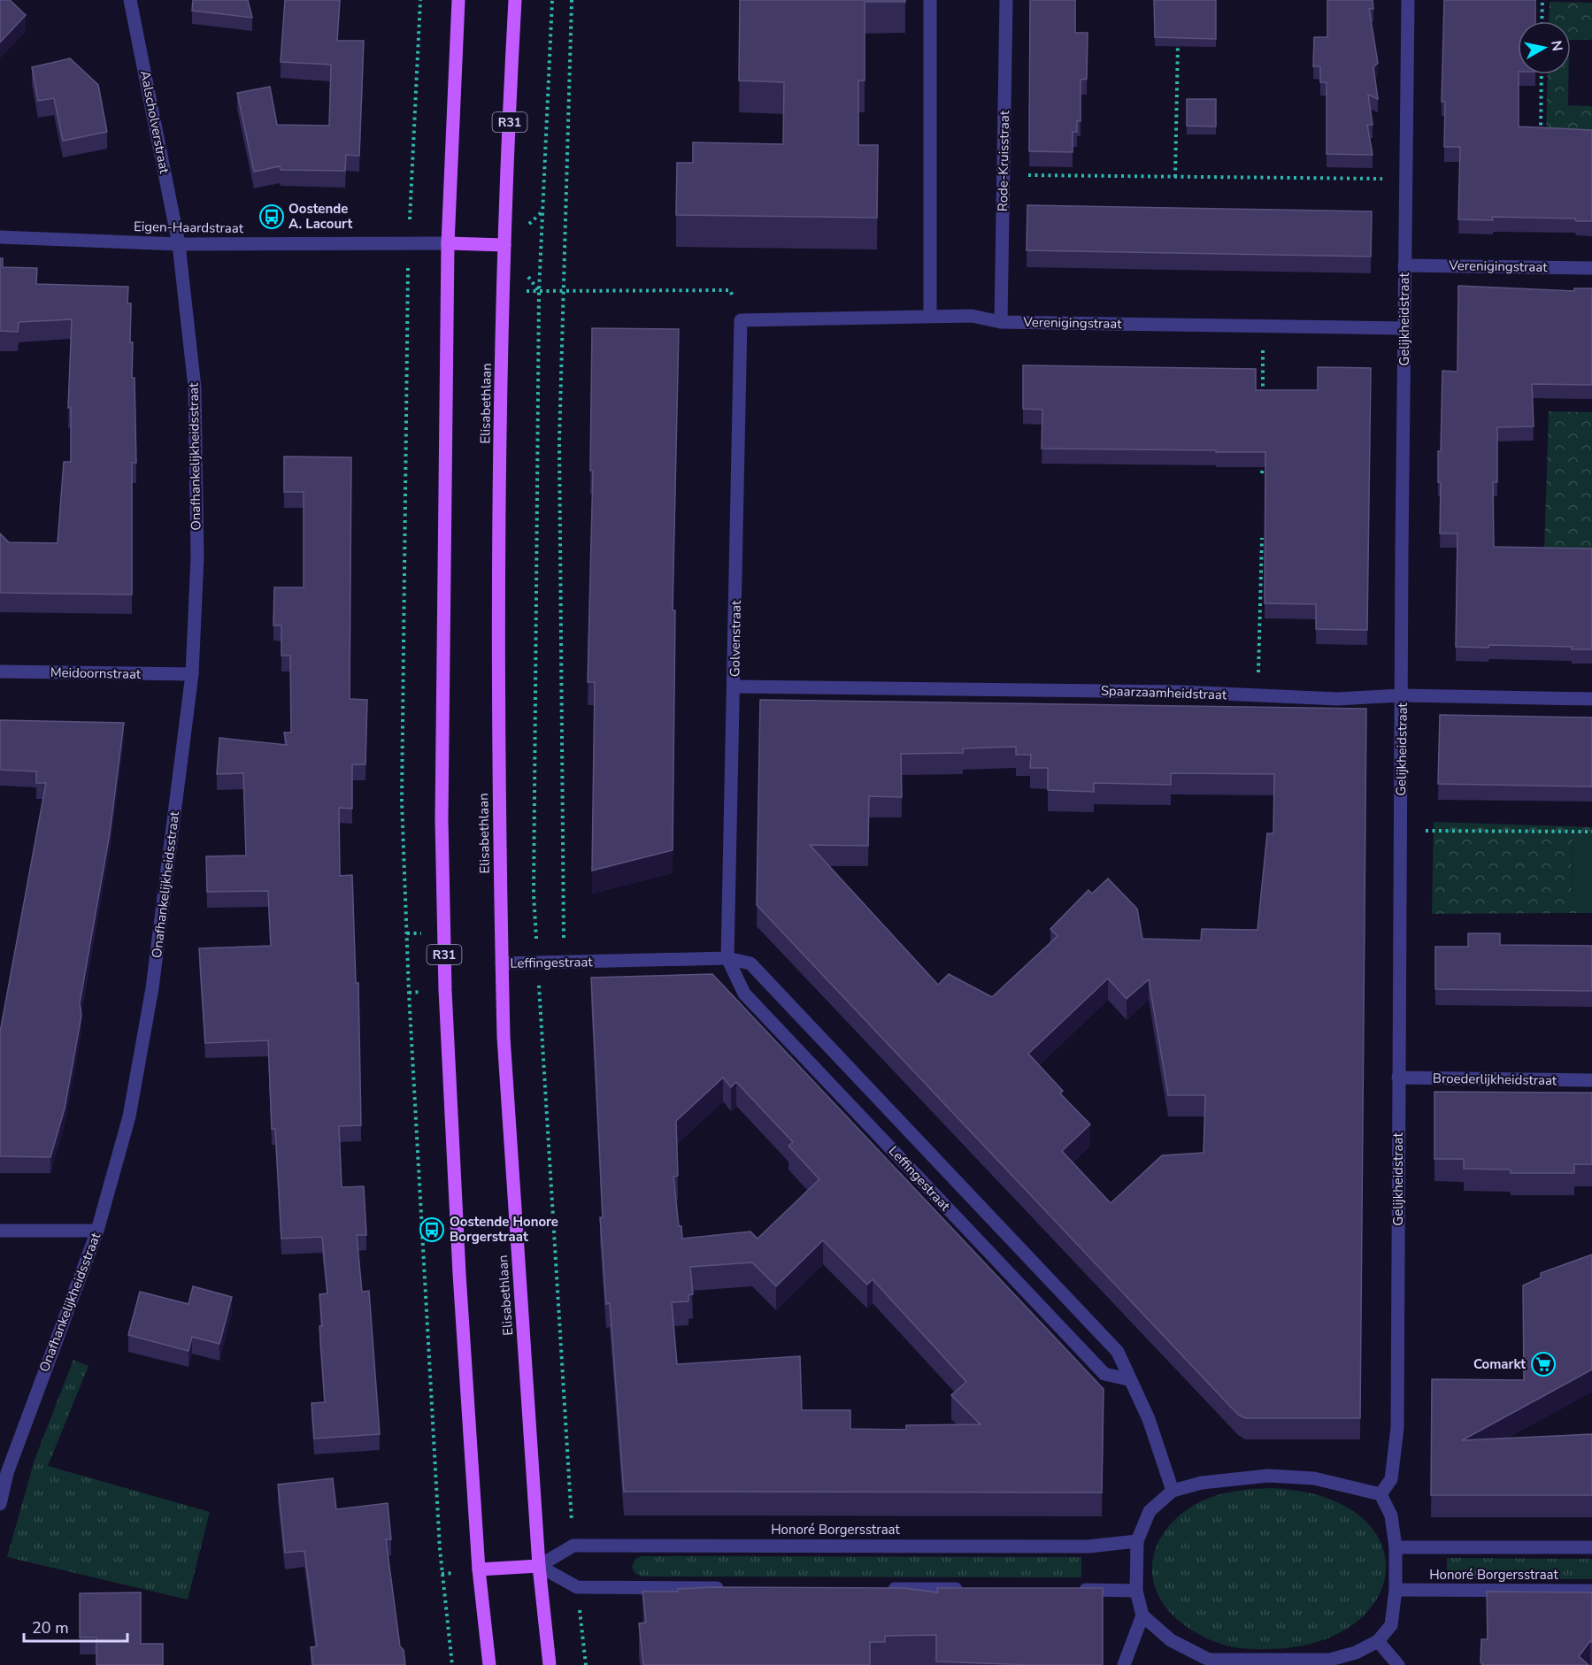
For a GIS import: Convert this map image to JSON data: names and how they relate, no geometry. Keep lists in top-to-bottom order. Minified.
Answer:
{"streets":{"main road":["R31","Eigen-Haardstraat","Elisabethlaan"],"street":["Aalscholverstraat","Rode-Kruisstraat","Verenigingstraat","Gelijkheidstraat","Onafhankelijkheidsstraat","Golvenstraat","Meidoornstraat","Spaarzaamheidstraat","Leffingestraat","Broederlijkheidstraat","Honoré Borgersstraat"]},"crossings":[["Aalscholverstraat","Eigen-Haardstraat"],["Aalscholverstraat","Onafhankelijkheidsstraat"],["R31","Eigen-Haardstraat"],["Rode-Kruisstraat","Verenigingstraat"],["Eigen-Haardstraat","Elisabethlaan"],["Eigen-Haardstraat","Onafhankelijkheidsstraat"],["Verenigingstraat","Gelijkheidstraat"],["Verenigingstraat","Golvenstraat"],["Gelijkheidstraat","Spaarzaamheidstraat"],["Gelijkheidstraat","Broederlijkheidstraat"],["Elisabethlaan","Leffingestraat"],["Onafhankelijkheidsstraat","Meidoornstraat"],["Golvenstraat","Spaarzaamheidstraat"],["Golvenstraat","Leffingestraat"]],"places":{"bus stop":["Oostende A. Lacourt","Oostende Honore Borgerstraat"],"supermarket":["Comarkt"]},"scale_bar":"20 m","north":"right"}
